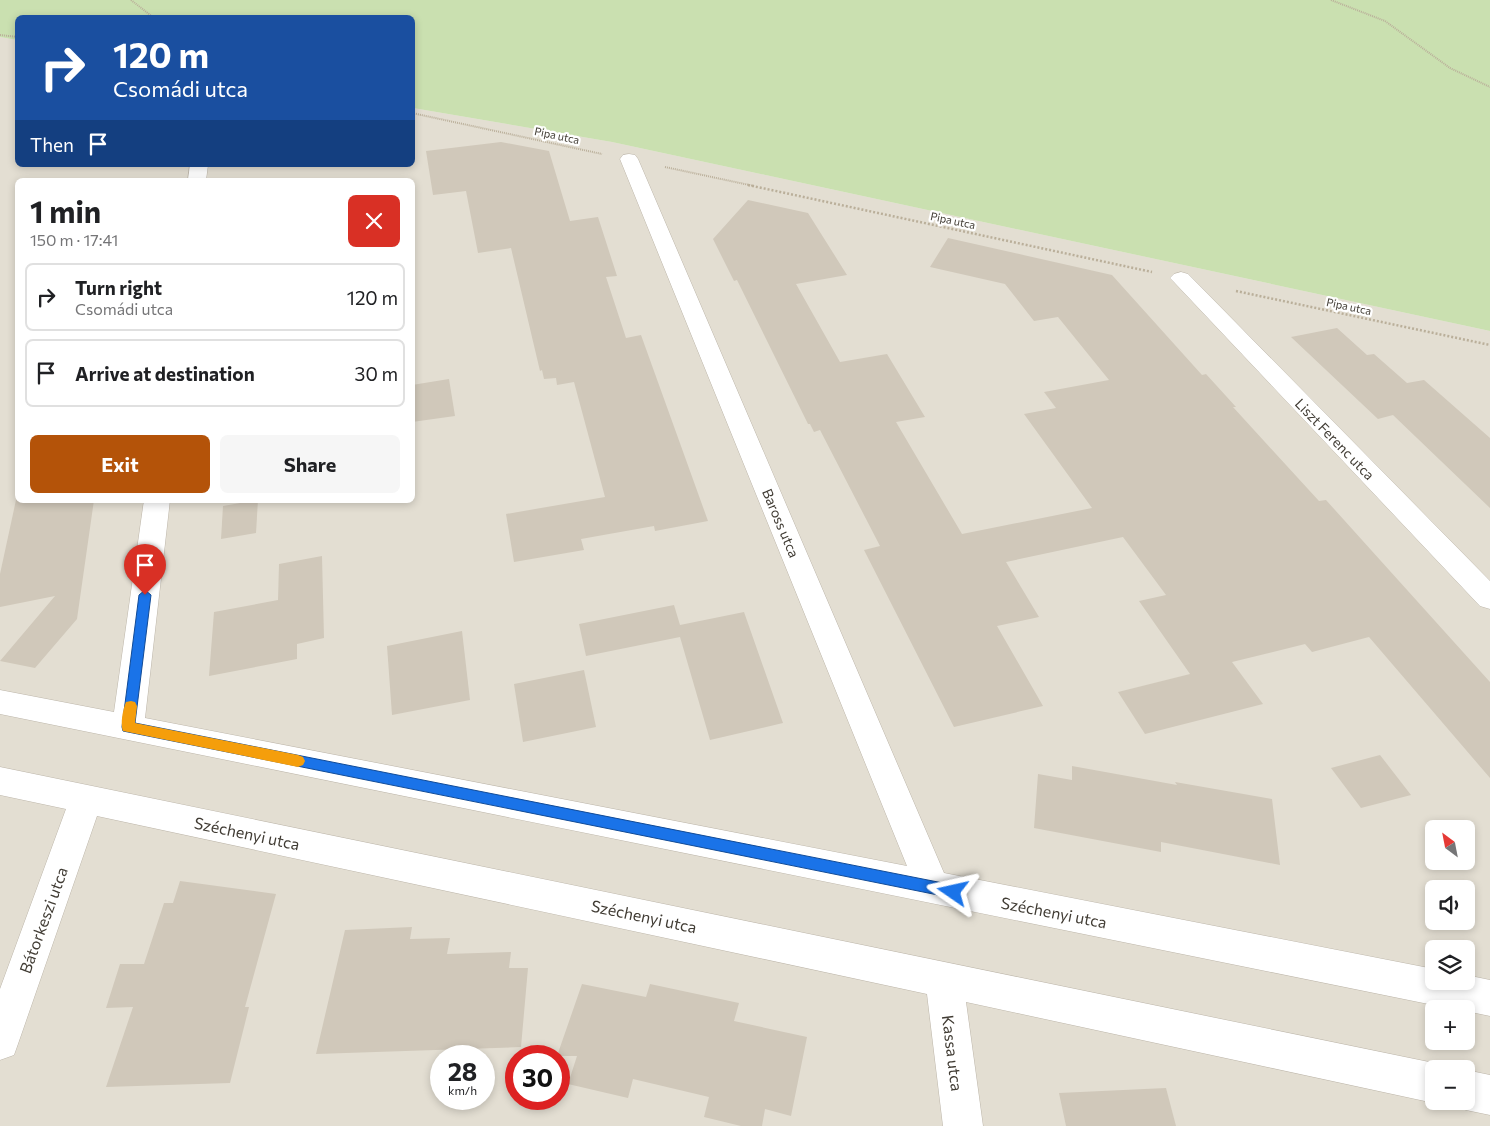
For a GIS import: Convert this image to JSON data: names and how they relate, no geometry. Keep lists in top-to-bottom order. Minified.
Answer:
{"streets":{"street":["Liszt Ferenc utca","Baross utca","Széchenyi utca","Bátorkeszi utca","Kassa utca"],"path":["Pipa utca"]},"crossings":[["Pipa utca","Liszt Ferenc utca"],["Pipa utca","Baross utca"],["Baross utca","Széchenyi utca"],["Széchenyi utca","Bátorkeszi utca"],["Széchenyi utca","Kassa utca"]],"north":"top left","page":{"turn":["120 m","Csomádi utca"],"then":"Then","heading":["1 min","150 m · 17:41"],"list":[{"name":"Turn right","note":"Csomádi utca","value":"120 m"},{"name":"Arrive at destination","value":"30 m"}],"buttons":["Exit","Share"],"map_buttons":["+","−"],"speed":"28 km/h","limit":"30"}}
